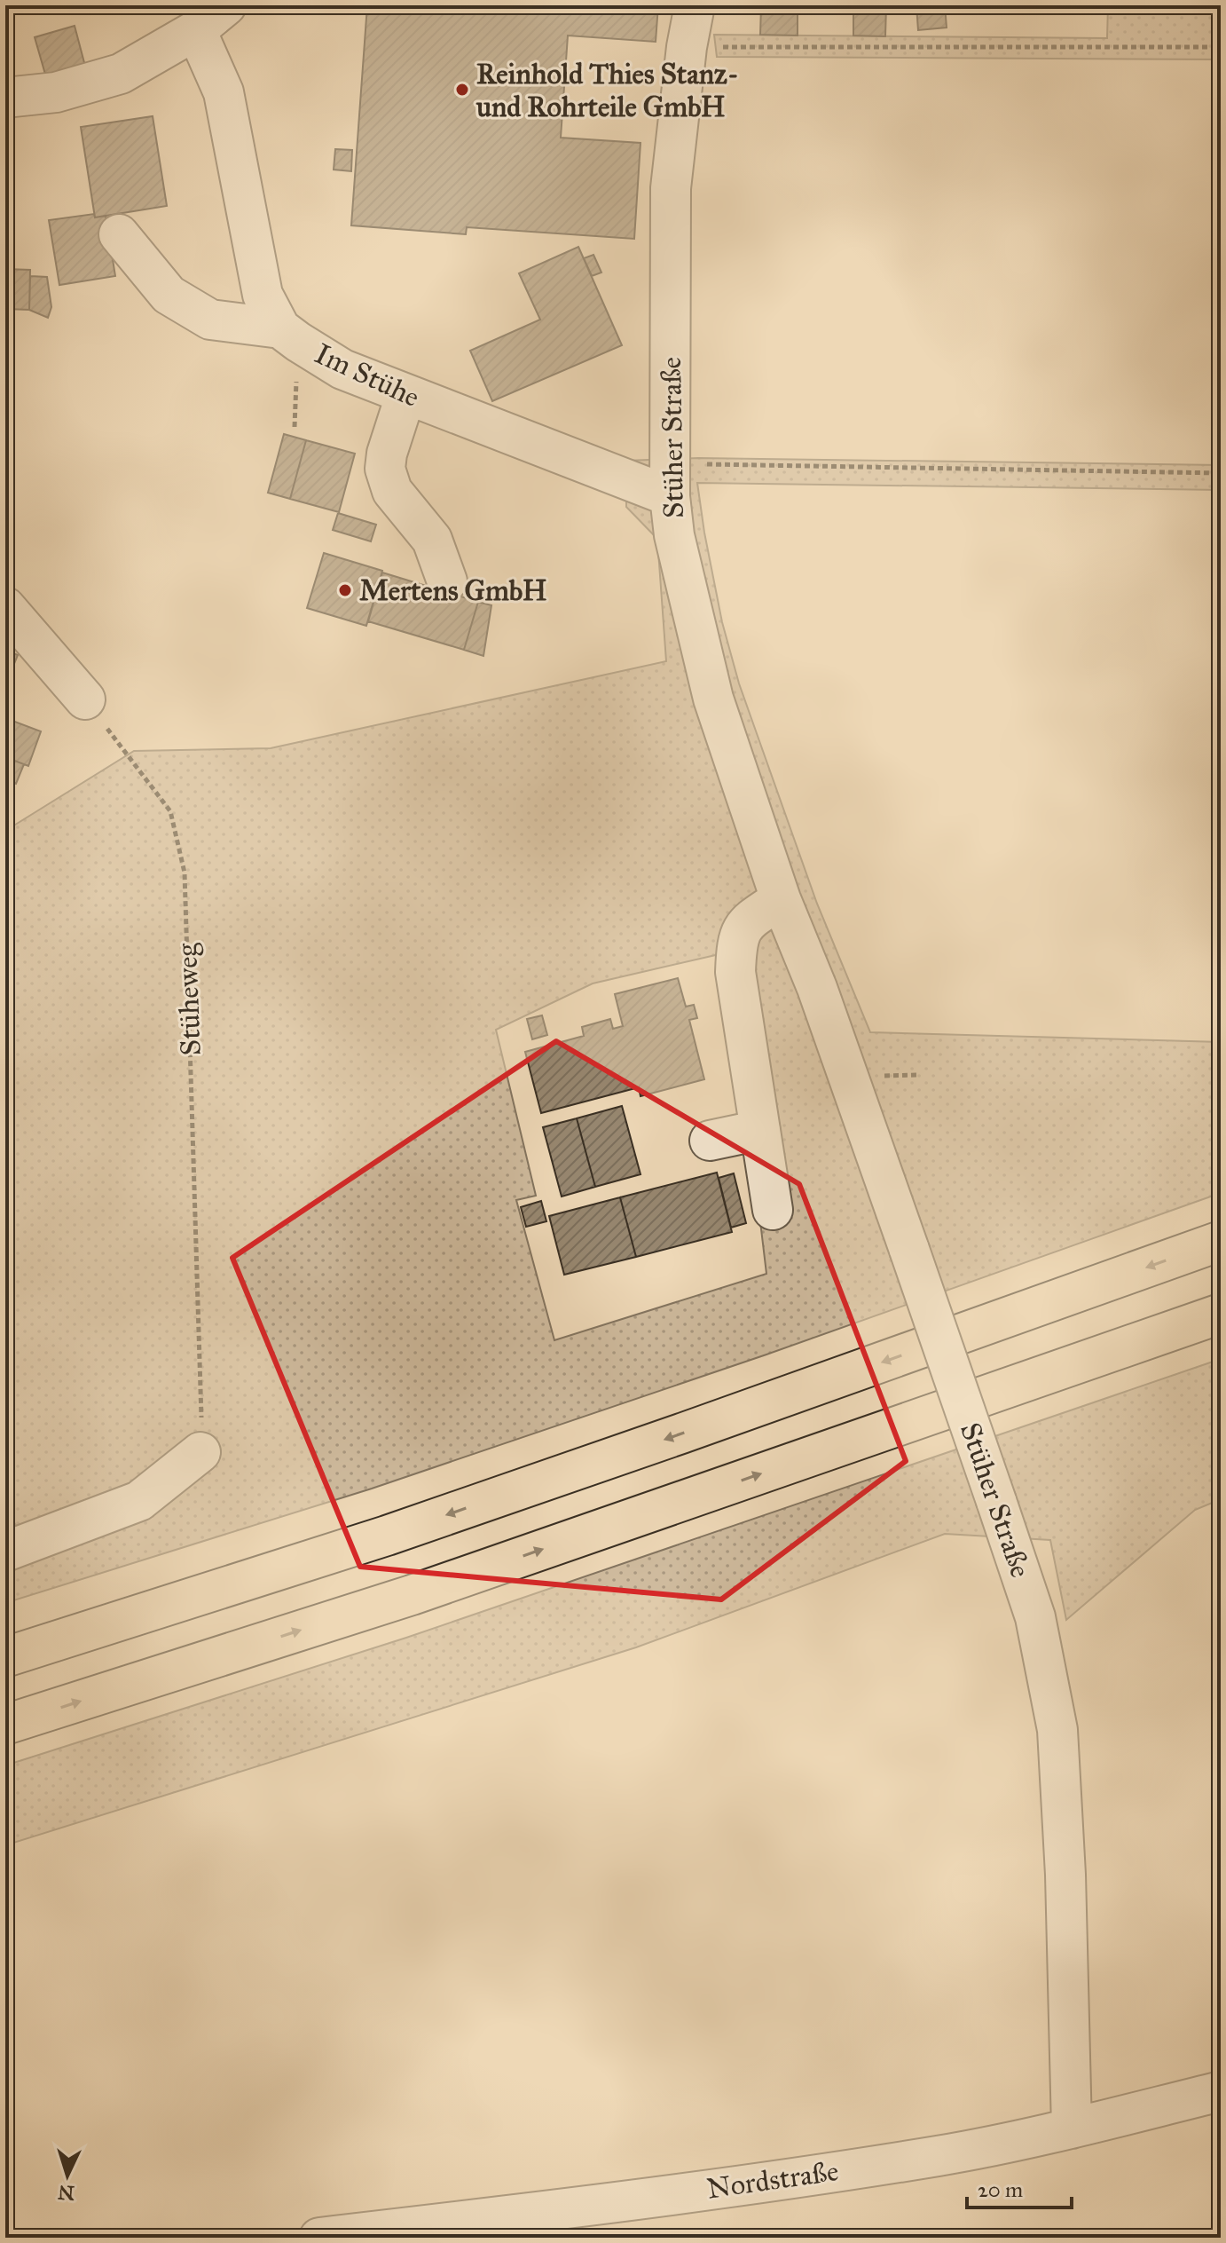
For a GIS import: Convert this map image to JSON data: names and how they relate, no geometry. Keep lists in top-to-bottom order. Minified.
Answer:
{"streets":{"street":["Im Stühe","Stüher Straße","Nordstraße"],"path":["Stüheweg"]},"crossings":[["Im Stühe","Stüher Straße"],["Stüher Straße","Nordstraße"]],"places":["Reinhold Thies Stanz- und Rohrteile GmbH","Mertens GmbH"],"scale_bar":"20 m","north":"bottom"}
